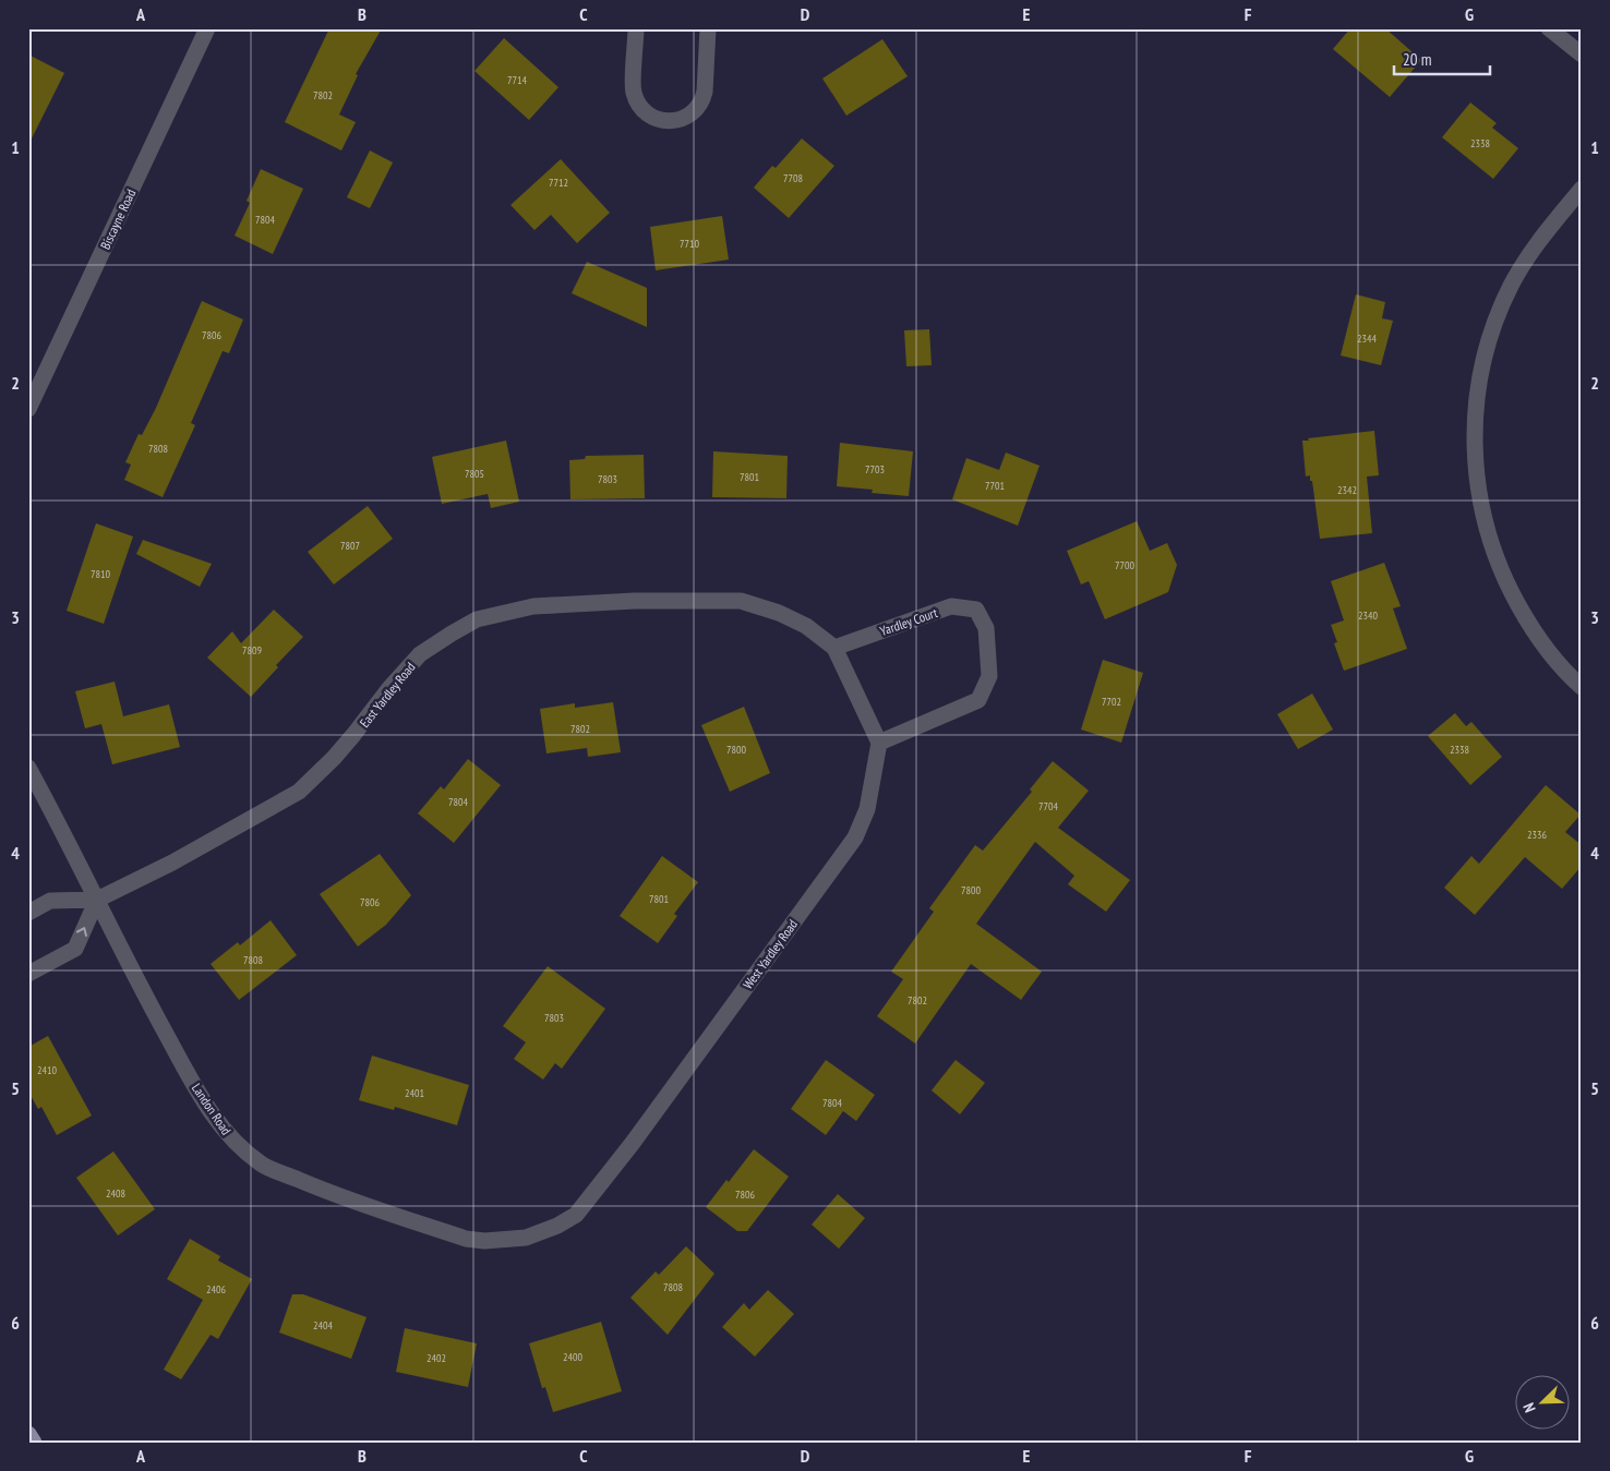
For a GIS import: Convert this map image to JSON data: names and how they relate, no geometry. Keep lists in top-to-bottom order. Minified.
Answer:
{"streets":{"street":["Biscayne Road","Yardley Court","East Yardley Road","West Yardley Road","Landon Road"]},"crossings":[["Yardley Court","East Yardley Road"],["Yardley Court","West Yardley Road"],["East Yardley Road","Landon Road"],["West Yardley Road","Landon Road"]],"house_numbers":["7714","7802","2338","7708","7712","7804","7710","7806","2344","7808","7703","7805","7801","7803","7701","2342","7807","7700","7810","2340","7809","7702","7802","7800","2338","7804","7704","2336","7800","7801","7806","7808","7802","7803","2410","2401","7804","2408","7806","7808","2406","2404","2400","2402"],"scale_bar":"20 m","north":"bottom left","grid":{"columns":["A","B","C","D","E","F","G"],"rows":["1","2","3","4","5","6"]}}
